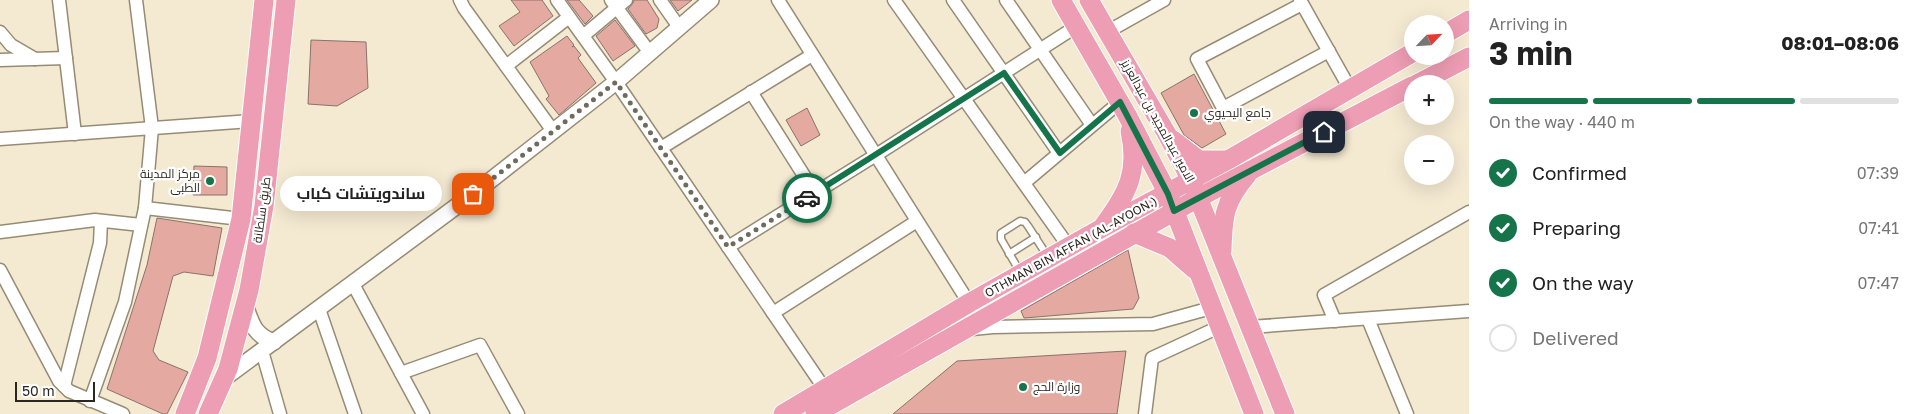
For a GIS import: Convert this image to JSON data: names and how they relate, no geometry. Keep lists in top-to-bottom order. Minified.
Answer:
{"streets":{"main road":["الامير عبدالمجيد بن عبدالعزيز","طريق سلطانة","OTHMAN BIN AFFAN (AL-AYOON.)"]},"crossings":[["الامير عبدالمجيد بن عبدالعزيز","OTHMAN BIN AFFAN (AL-AYOON.)"]],"places":["جامع اليحيوي","مرکز المدینة الطبی","ساندويتشات كباب","وزارة الحج"],"scale_bar":"50 m","north":"top right","page":{"heading":["3 min","Arriving in","08:01–08:06"],"map_buttons":["+","−"],"bar":"On the way · 440 m","list":[["Confirmed","07:39"],["Preparing","07:41"],["On the way","07:47"],"Delivered"],"bubble":"ساندويتشات كباب","scale":"50 m"}}
